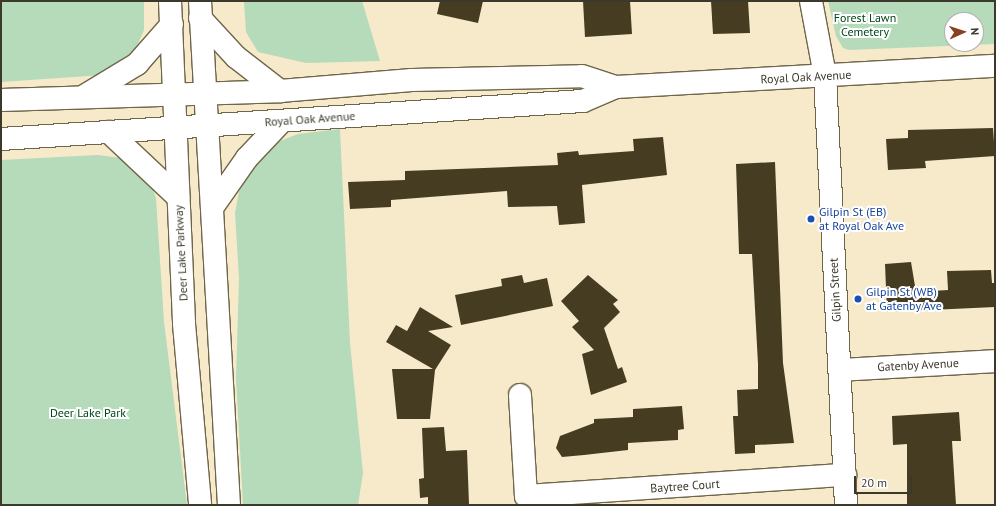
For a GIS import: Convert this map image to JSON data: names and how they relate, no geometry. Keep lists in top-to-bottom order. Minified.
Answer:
{"streets":{"street":["Royal Oak Avenue","Deer Lake Parkway","Gilpin Street","Gatenby Avenue","Baytree Court"]},"crossings":[["Royal Oak Avenue","Deer Lake Parkway"],["Royal Oak Avenue","Gilpin Street"],["Gilpin Street","Gatenby Avenue"],["Gilpin Street","Baytree Court"]],"parks":["Forest Lawn Cemetery","Deer Lake Park"],"places":["Gilpin St (EB) at Royal Oak Ave","Gilpin St (WB) at Gatenby Ave"],"scale_bar":"20 m","north":"right"}
